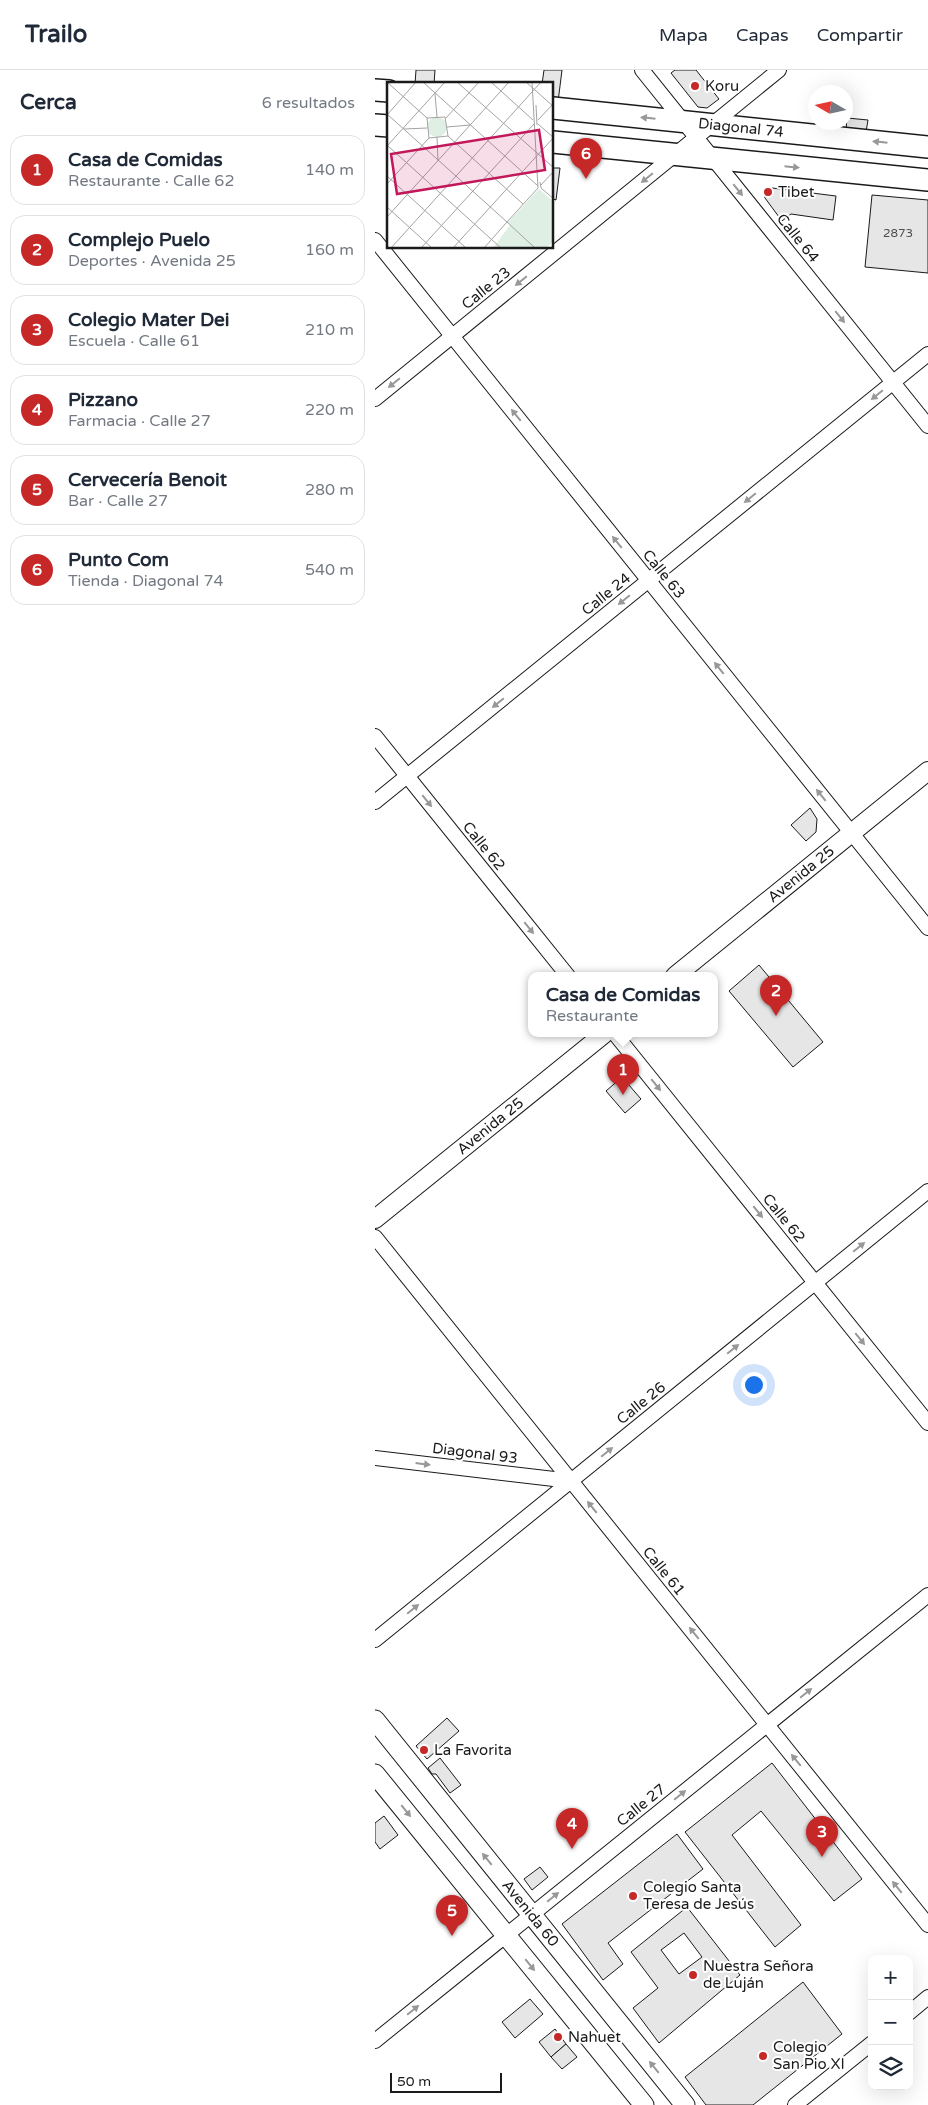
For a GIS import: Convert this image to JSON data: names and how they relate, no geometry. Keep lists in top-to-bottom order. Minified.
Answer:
{"streets":{"main road":["Diagonal 74","Avenida 60"],"street":["Calle 64","Calle 23","Calle 63","Calle 24","Calle 62","Avenida 25","Calle 26","Diagonal 93","Calle 61","Calle 27"]},"crossings":[["Diagonal 74","Calle 64"],["Diagonal 74","Calle 23"],["Calle 64","Calle 23"],["Calle 64","Calle 24"],["Calle 23","Calle 63"],["Calle 63","Calle 24"],["Calle 63","Avenida 25"],["Calle 24","Calle 62"],["Calle 62","Calle 26"],["Calle 26","Diagonal 93"],["Calle 26","Calle 61"],["Diagonal 93","Calle 61"],["Calle 61","Calle 27"],["Calle 27","Avenida 60"]],"one_way":["Calle 64","Calle 23","Calle 63","Calle 24","Calle 62","Calle 26","Diagonal 93","Calle 61","Calle 27"],"places":["Koru","Tibet","La Favorita","Colegio Santa Teresa de Jesús","Nuestra Señora de Luján","Nahuet","Colegio San Pio XI"],"house_numbers":["2873"],"scale_bar":"50 m","north":"left","page":{"header":"Trailo","nav":["Mapa","Capas","Compartir"],"heading":["Cerca","6 resultados"],"list":[{"mark":"1","name":"Casa de Comidas","note":"Restaurante · Calle 62","value":"140 m"},{"mark":"2","name":"Complejo Puelo","note":"Deportes · Avenida 25","value":"160 m"},{"mark":"3","name":"Colegio Mater Dei","note":"Escuela · Calle 61","value":"210 m"},{"mark":"4","name":"Pizzano","note":"Farmacia · Calle 27","value":"220 m"},{"mark":"5","name":"Cervecería Benoit","note":"Bar · Calle 27","value":"280 m"},{"mark":"6","name":"Punto Com","note":"Tienda · Diagonal 74","value":"540 m"}],"pins":["6","2","1","4","3","5"],"popup":["Casa de Comidas","Restaurante"],"map_buttons":["+","−"],"scale":"50 m"}}
